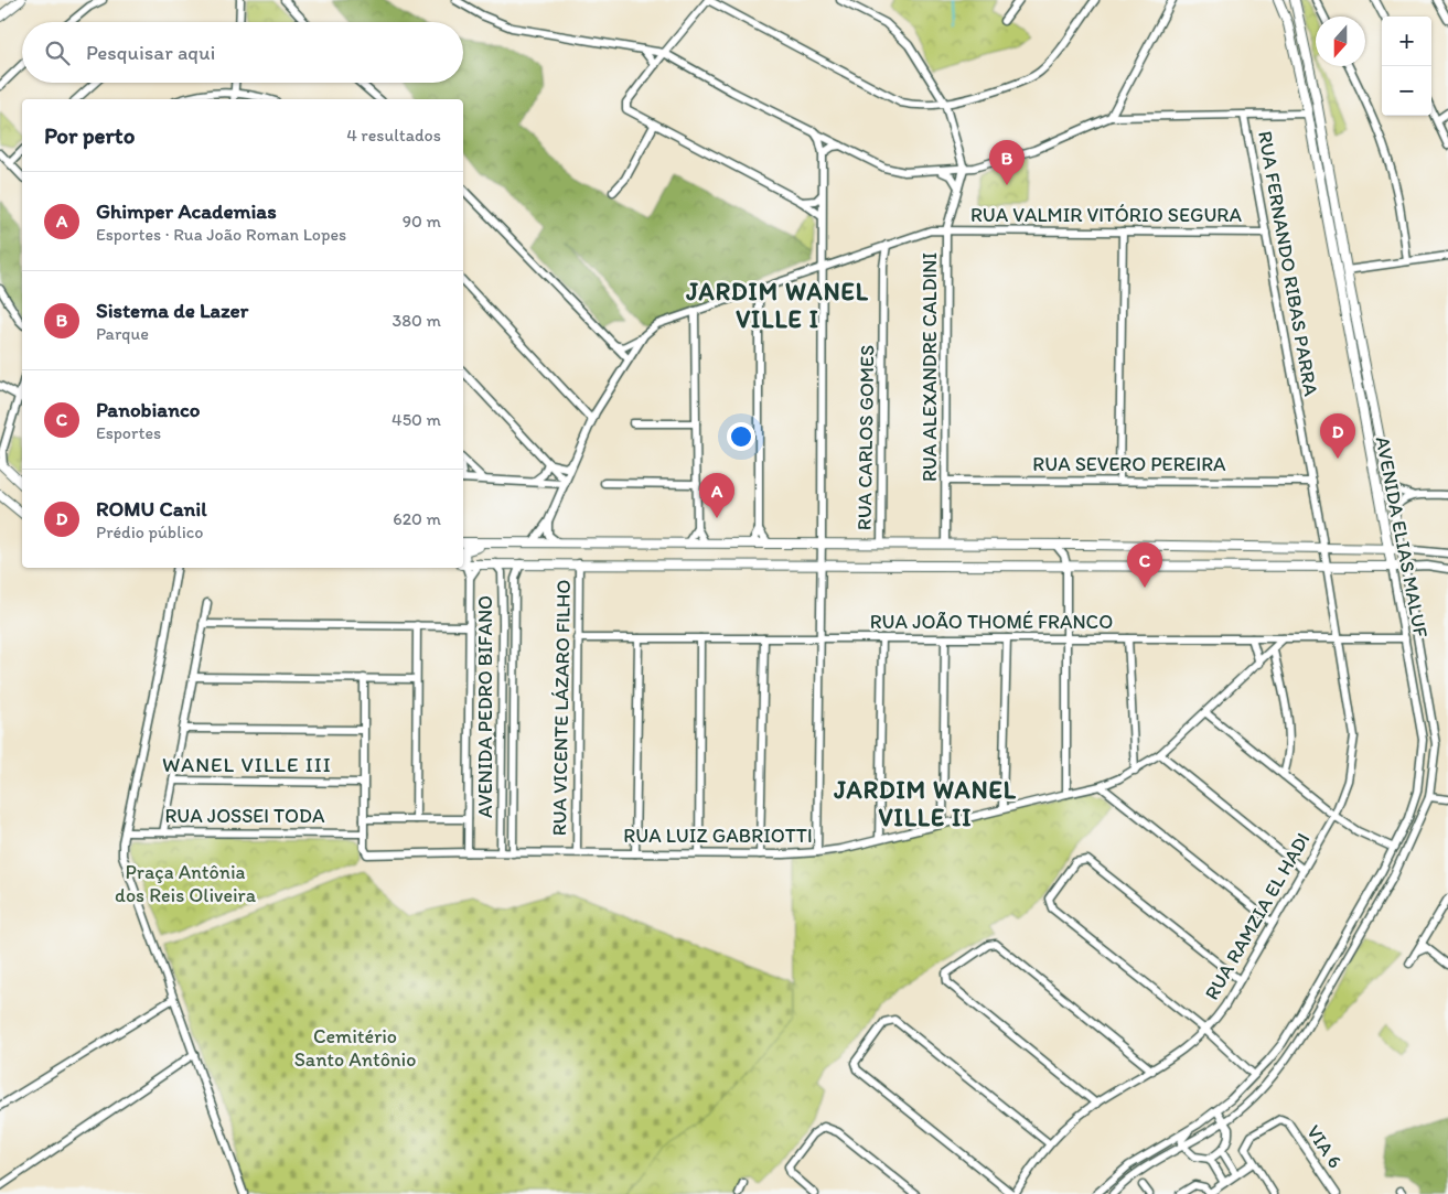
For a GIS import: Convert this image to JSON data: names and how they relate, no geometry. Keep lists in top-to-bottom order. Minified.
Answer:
{"streets":{"main road":["AVENIDA ELIAS MALUF"],"street":["RUA VALMIR VITÓRIO SEGURA","RUA FERNANDO RIBAS PARRA","RUA ALEXANDRE CALDINI","RUA CARLOS GOMES","RUA SEVERO PEREIRA","RUA JOÃO THOMÉ FRANCO","AVENIDA PEDRO BIFANO","RUA VICENTE LÁZARO FILHO","RUA JOSSEI TODA","RUA LUIZ GABRIOTTI","RUA RAMZIA EL HADI","VIA 6"]},"crossings":[["RUA VALMIR VITÓRIO SEGURA","RUA FERNANDO RIBAS PARRA"],["RUA VALMIR VITÓRIO SEGURA","RUA ALEXANDRE CALDINI"],["RUA VALMIR VITÓRIO SEGURA","RUA CARLOS GOMES"],["RUA FERNANDO RIBAS PARRA","RUA SEVERO PEREIRA"],["RUA FERNANDO RIBAS PARRA","RUA RAMZIA EL HADI"],["RUA ALEXANDRE CALDINI","RUA SEVERO PEREIRA"],["AVENIDA ELIAS MALUF","RUA JOÃO THOMÉ FRANCO"],["RUA JOÃO THOMÉ FRANCO","RUA VICENTE LÁZARO FILHO"],["RUA JOÃO THOMÉ FRANCO","RUA LUIZ GABRIOTTI"],["RUA JOÃO THOMÉ FRANCO","RUA RAMZIA EL HADI"],["AVENIDA PEDRO BIFANO","RUA LUIZ GABRIOTTI"],["RUA VICENTE LÁZARO FILHO","RUA LUIZ GABRIOTTI"],["RUA JOSSEI TODA","RUA LUIZ GABRIOTTI"]],"districts":["JARDIM WANEL VILLE I","WANEL VILLE III","JARDIM WANEL VILLE II"],"parks":["Praça Antônia dos Reis Oliveira","Cemitério Santo Antônio"],"north":"bottom","page":{"map_buttons":["+","−"],"search":"Pesquisar aqui","heading":["Por perto","4 resultados"],"pins":["B","D","A","C"],"list":[{"mark":"A","name":"Ghimper Academias","note":"Esportes · Rua João Roman Lopes","value":"90 m"},{"mark":"B","name":"Sistema de Lazer","note":"Parque","value":"380 m"},{"mark":"C","name":"Panobianco","note":"Esportes","value":"450 m"},{"mark":"D","name":"ROMU Canil","note":"Prédio público","value":"620 m"}]}}
